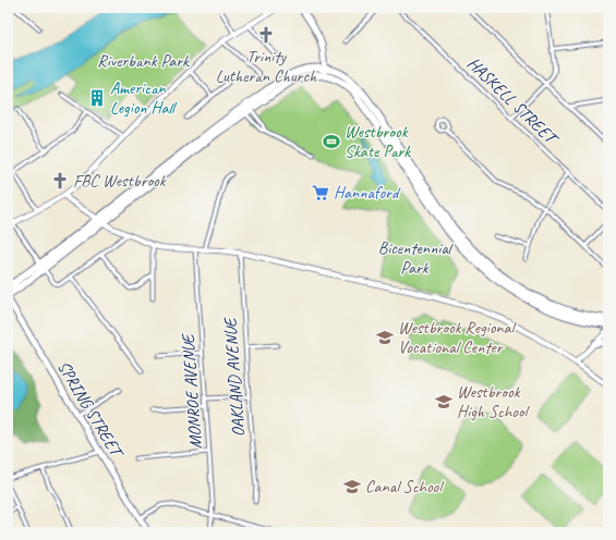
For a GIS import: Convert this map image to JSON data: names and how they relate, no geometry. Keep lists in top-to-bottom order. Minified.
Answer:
{"streets":{"main road":["SPRING STREET"],"street":["HASKELL STREET","OAKLAND AVENUE","MONROE AVENUE"]},"parks":["Riverbank Park","Bicentennial Park"],"places":{"church":["Trinity Lutheran Church","FBC Westbrook"],"building":["American Legion Hall"],"sports":["Westbrook Skate Park"],"supermarket":["Hannaford"],"school or university":["Westbrook Regional Vocational Center","Westbrook High School","Canal School"]}}
